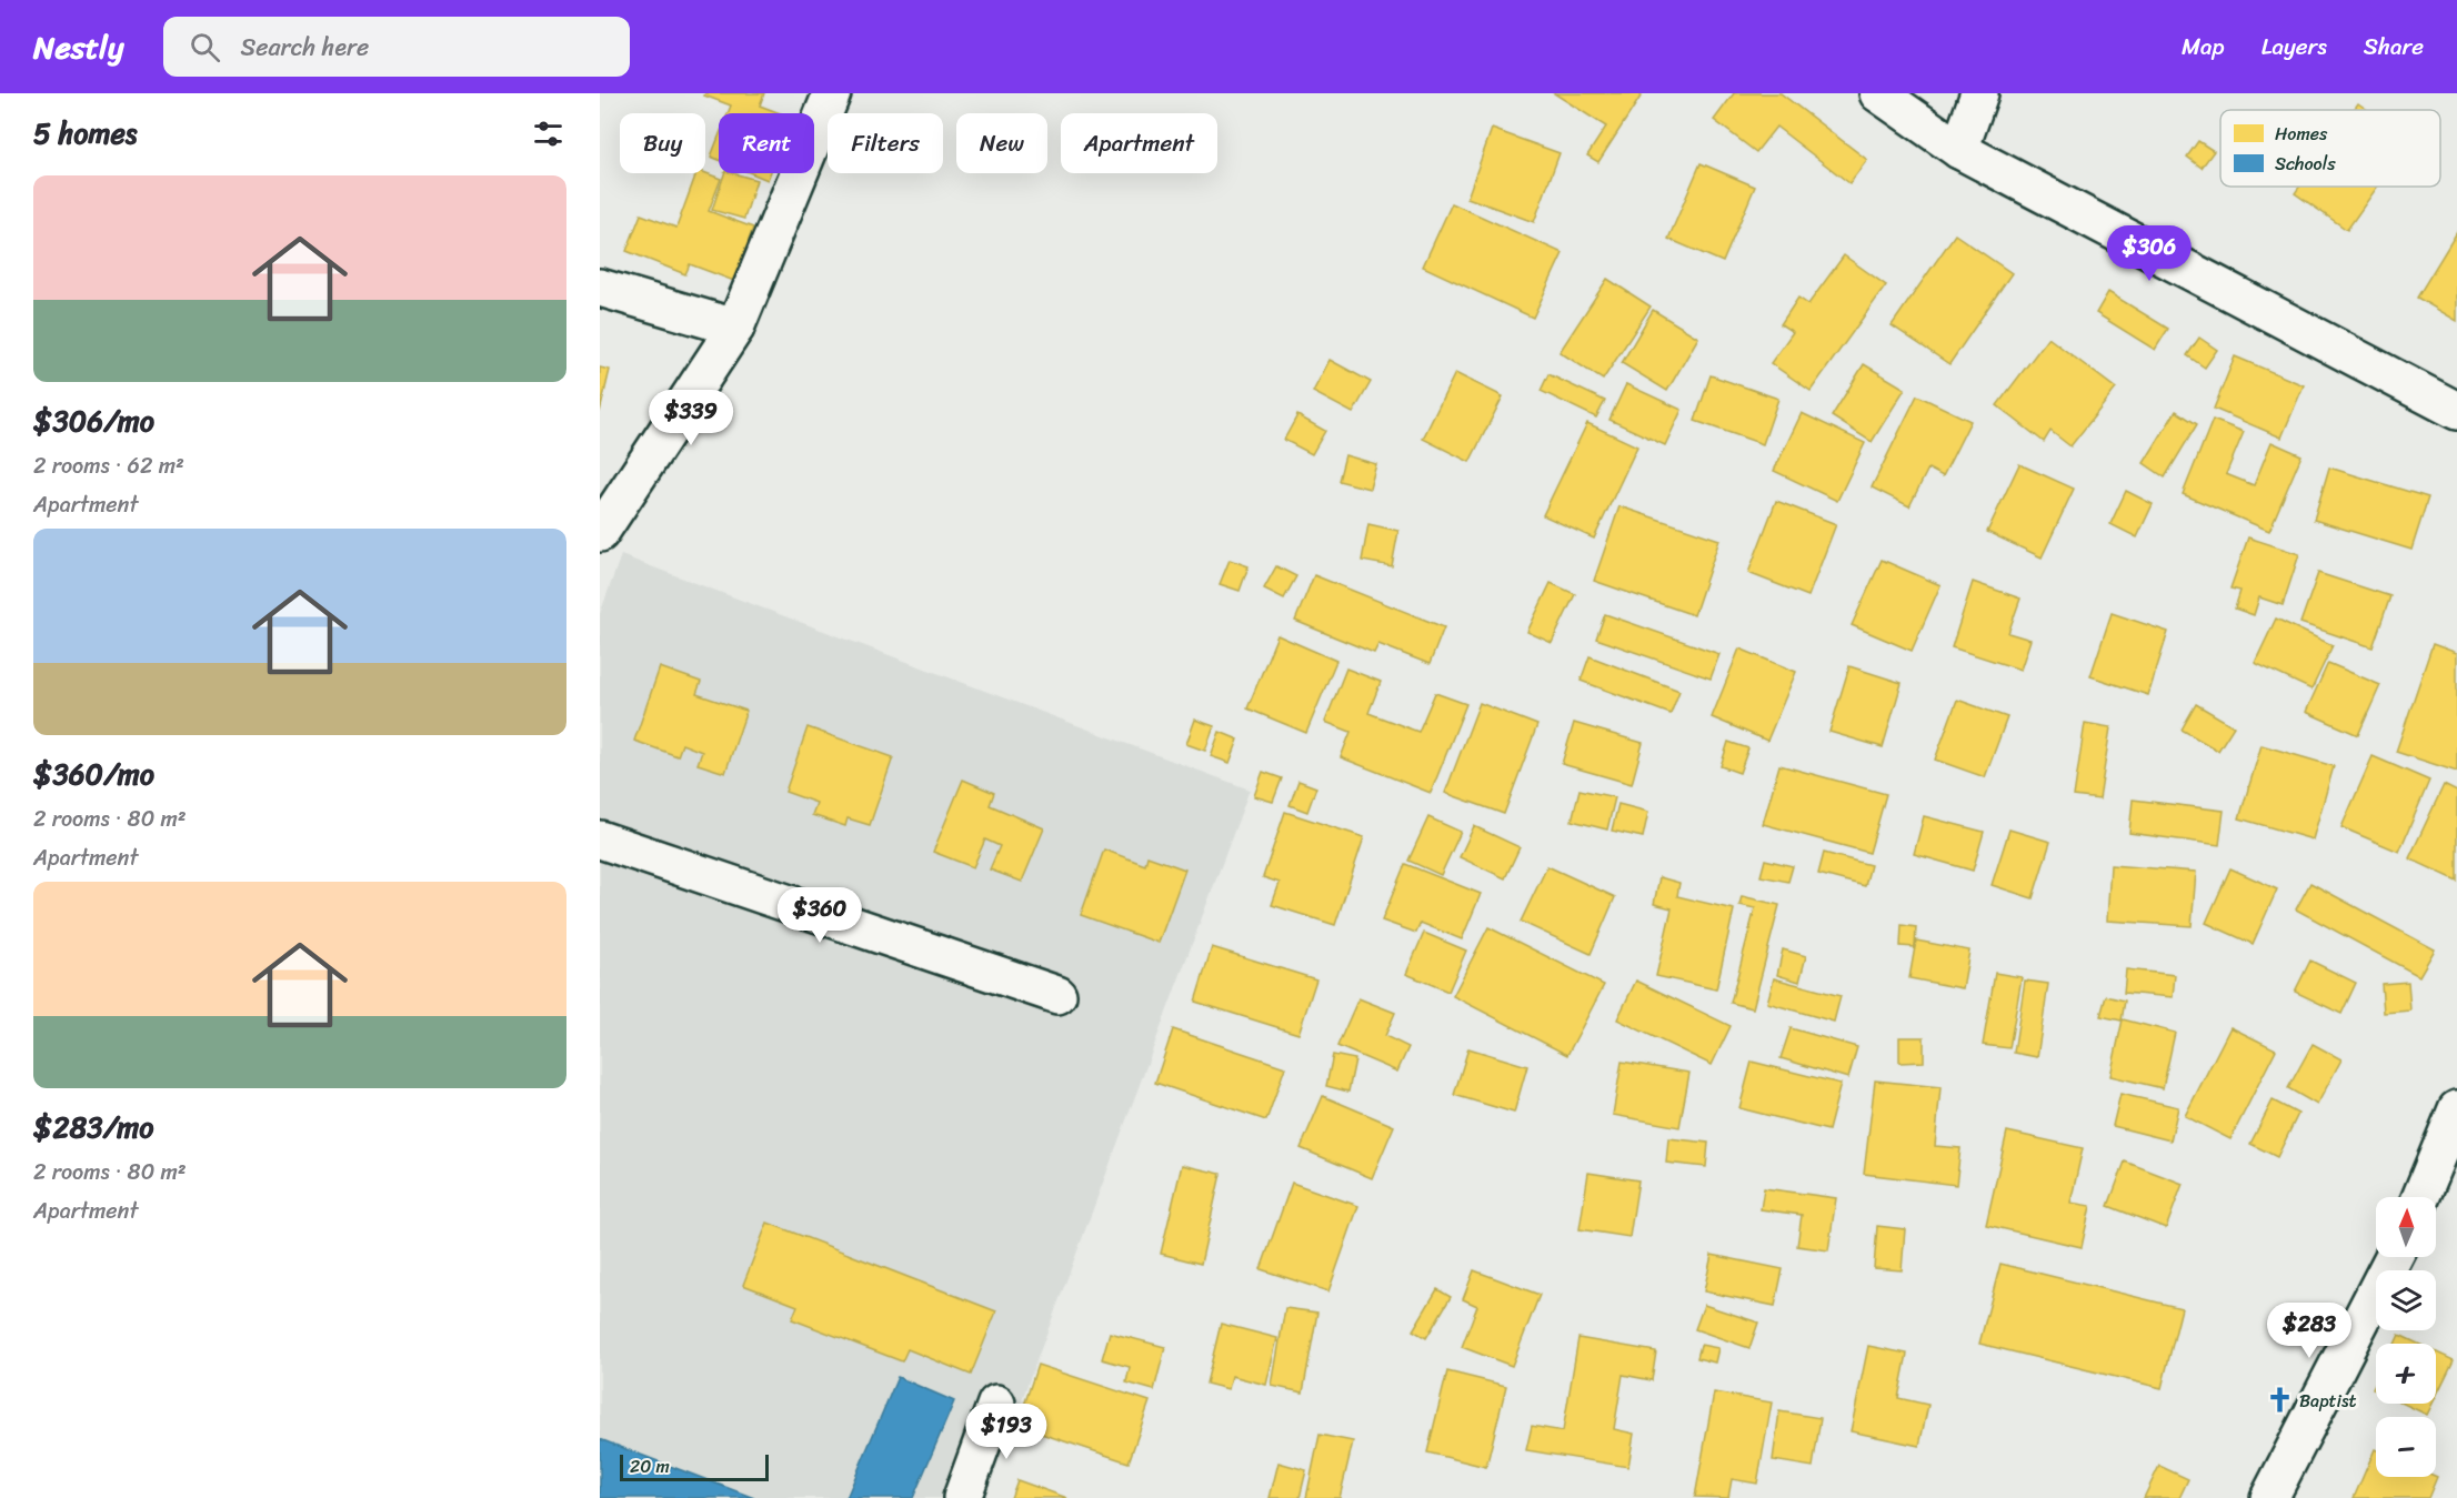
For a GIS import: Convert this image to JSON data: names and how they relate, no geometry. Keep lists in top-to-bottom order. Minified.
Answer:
{"places":{"church":["Baptist"]},"legend":["Homes","Schools"],"scale_bar":"20 m","north":"top","page":{"header":"Nestly","search":"Search here","nav":["Map","Layers","Share"],"heading":"5 homes","chip":["Buy","Rent","Filters","New","Apartment"],"list":[{"name":"$306/mo","note":"2 rooms · 62 m² · Apartment"},{"name":"$360/mo","note":"2 rooms · 80 m² · Apartment"},{"name":"$283/mo","note":"2 rooms · 80 m² · Apartment"}],"price":["$306","$339","$360","$283","$193"],"map_buttons":["+","−"],"scale":"20 m"}}
